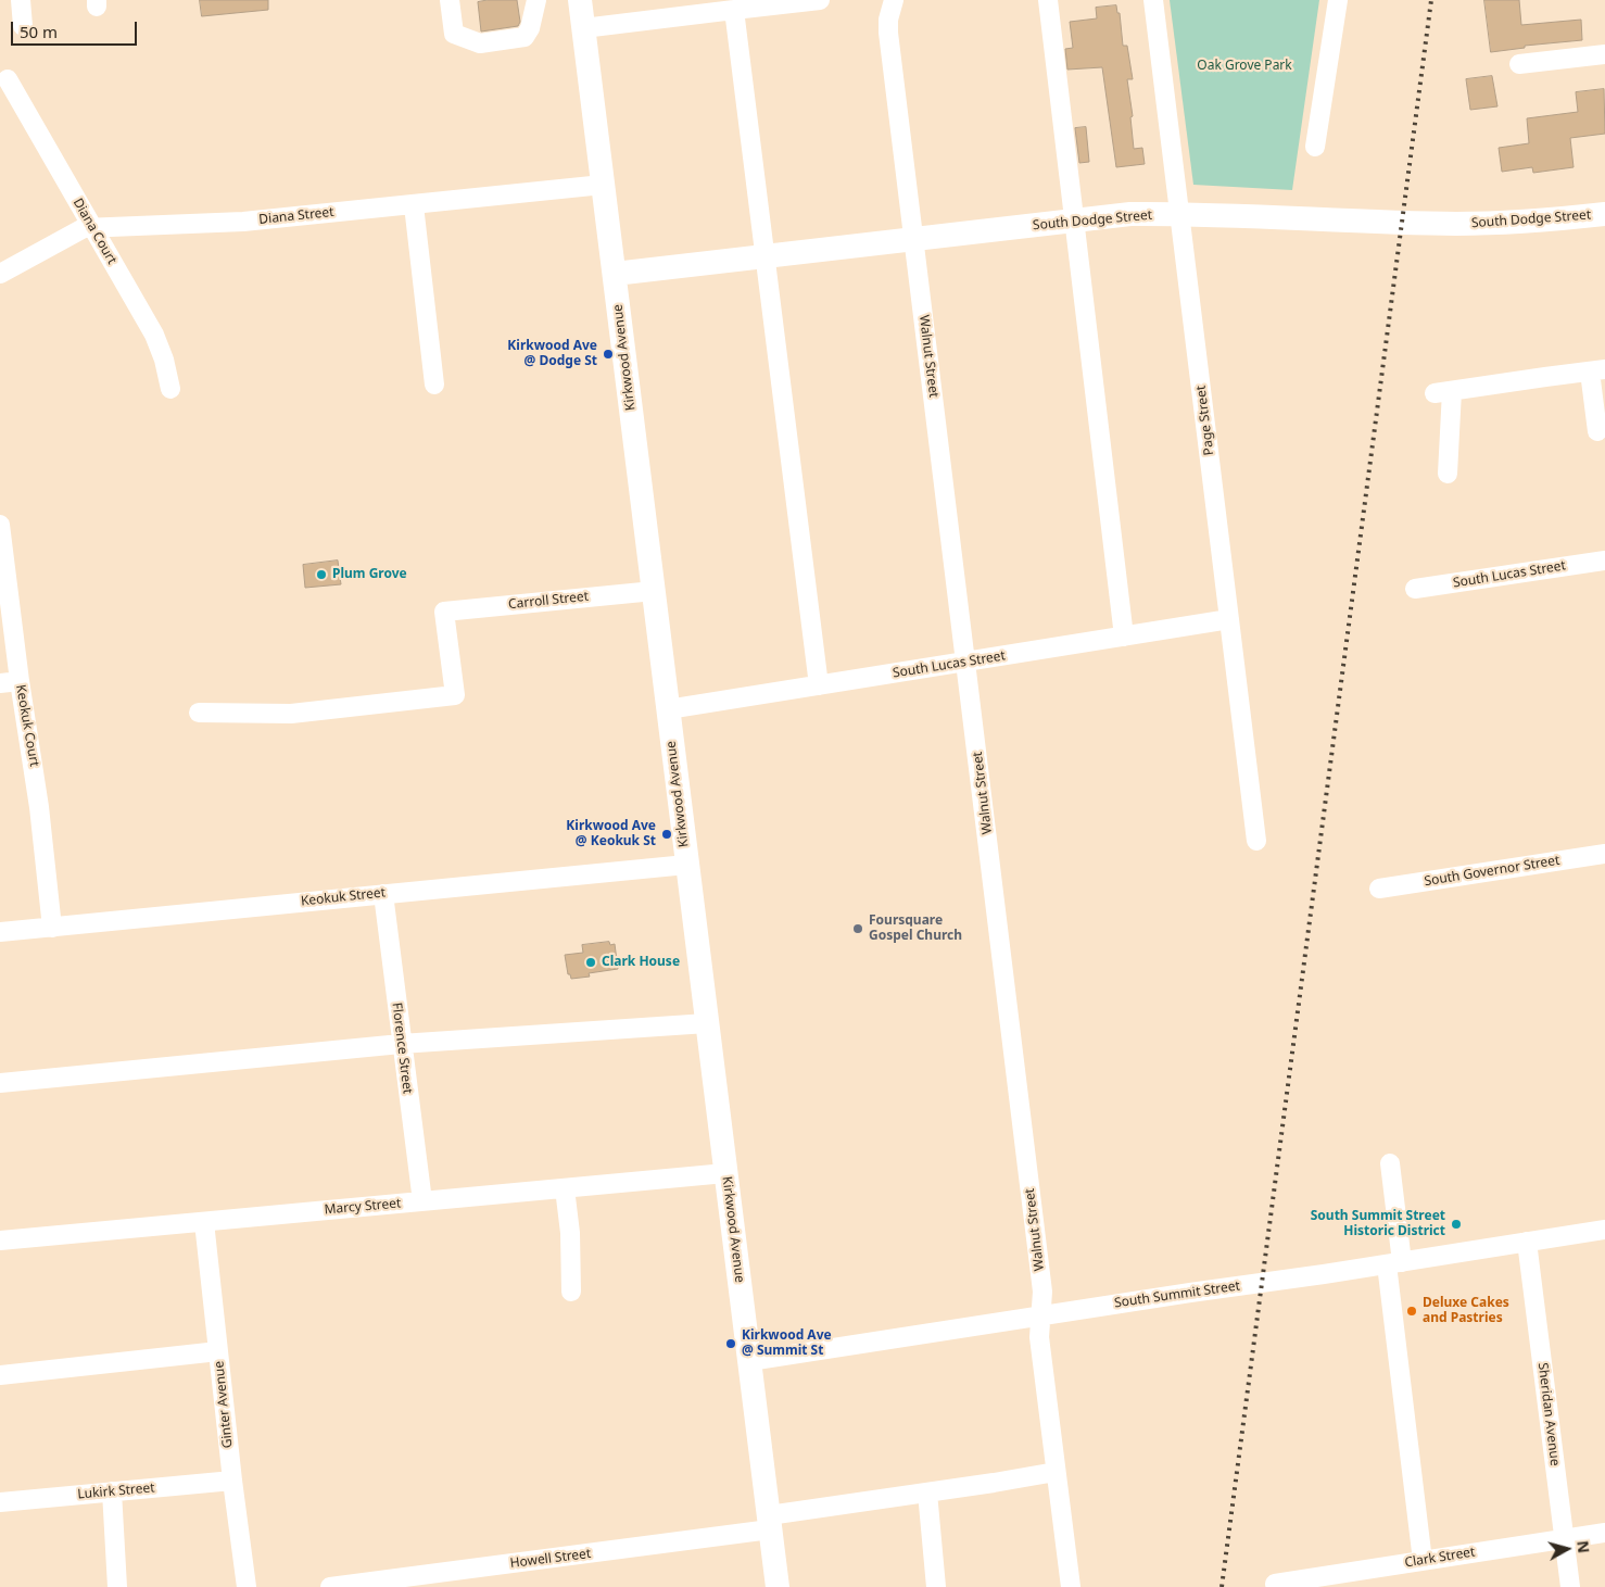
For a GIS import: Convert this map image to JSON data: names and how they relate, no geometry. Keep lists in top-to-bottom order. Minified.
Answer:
{"streets":{"main road":["South Dodge Street","Kirkwood Avenue"],"street":["Diana Street","Diana Court","Walnut Street","Page Street","South Lucas Street","Carroll Street","Keokuk Court","South Governor Street","Keokuk Street","Florence Street","Marcy Street","South Summit Street","Ginter Avenue","Sheridan Avenue","Lukirk Street","Clark Street","Howell Street"]},"crossings":[["Diana Street","Diana Court"],["Diana Street","Kirkwood Avenue"],["South Dodge Street","Walnut Street"],["South Dodge Street","Kirkwood Avenue"],["South Dodge Street","Page Street"],["Walnut Street","South Lucas Street"],["Walnut Street","South Summit Street"],["Walnut Street","Howell Street"],["Kirkwood Avenue","South Lucas Street"],["Kirkwood Avenue","Carroll Street"],["Kirkwood Avenue","Keokuk Street"],["Kirkwood Avenue","Marcy Street"],["Kirkwood Avenue","South Summit Street"],["Kirkwood Avenue","Howell Street"],["Page Street","South Lucas Street"],["Keokuk Court","Keokuk Street"],["Keokuk Street","Florence Street"],["Florence Street","Marcy Street"],["Marcy Street","Ginter Avenue"],["South Summit Street","Sheridan Avenue"],["Ginter Avenue","Lukirk Street"],["Sheridan Avenue","Clark Street"]],"parks":["Oak Grove Park"],"places":["Kirkwood Ave @ Dodge St","Plum Grove","Kirkwood Ave @ Keokuk St","Foursquare Gospel Church","Clark House","South Summit Street Historic District","Deluxe Cakes and Pastries","Kirkwood Ave @ Summit St"],"scale_bar":"50 m","north":"right"}
